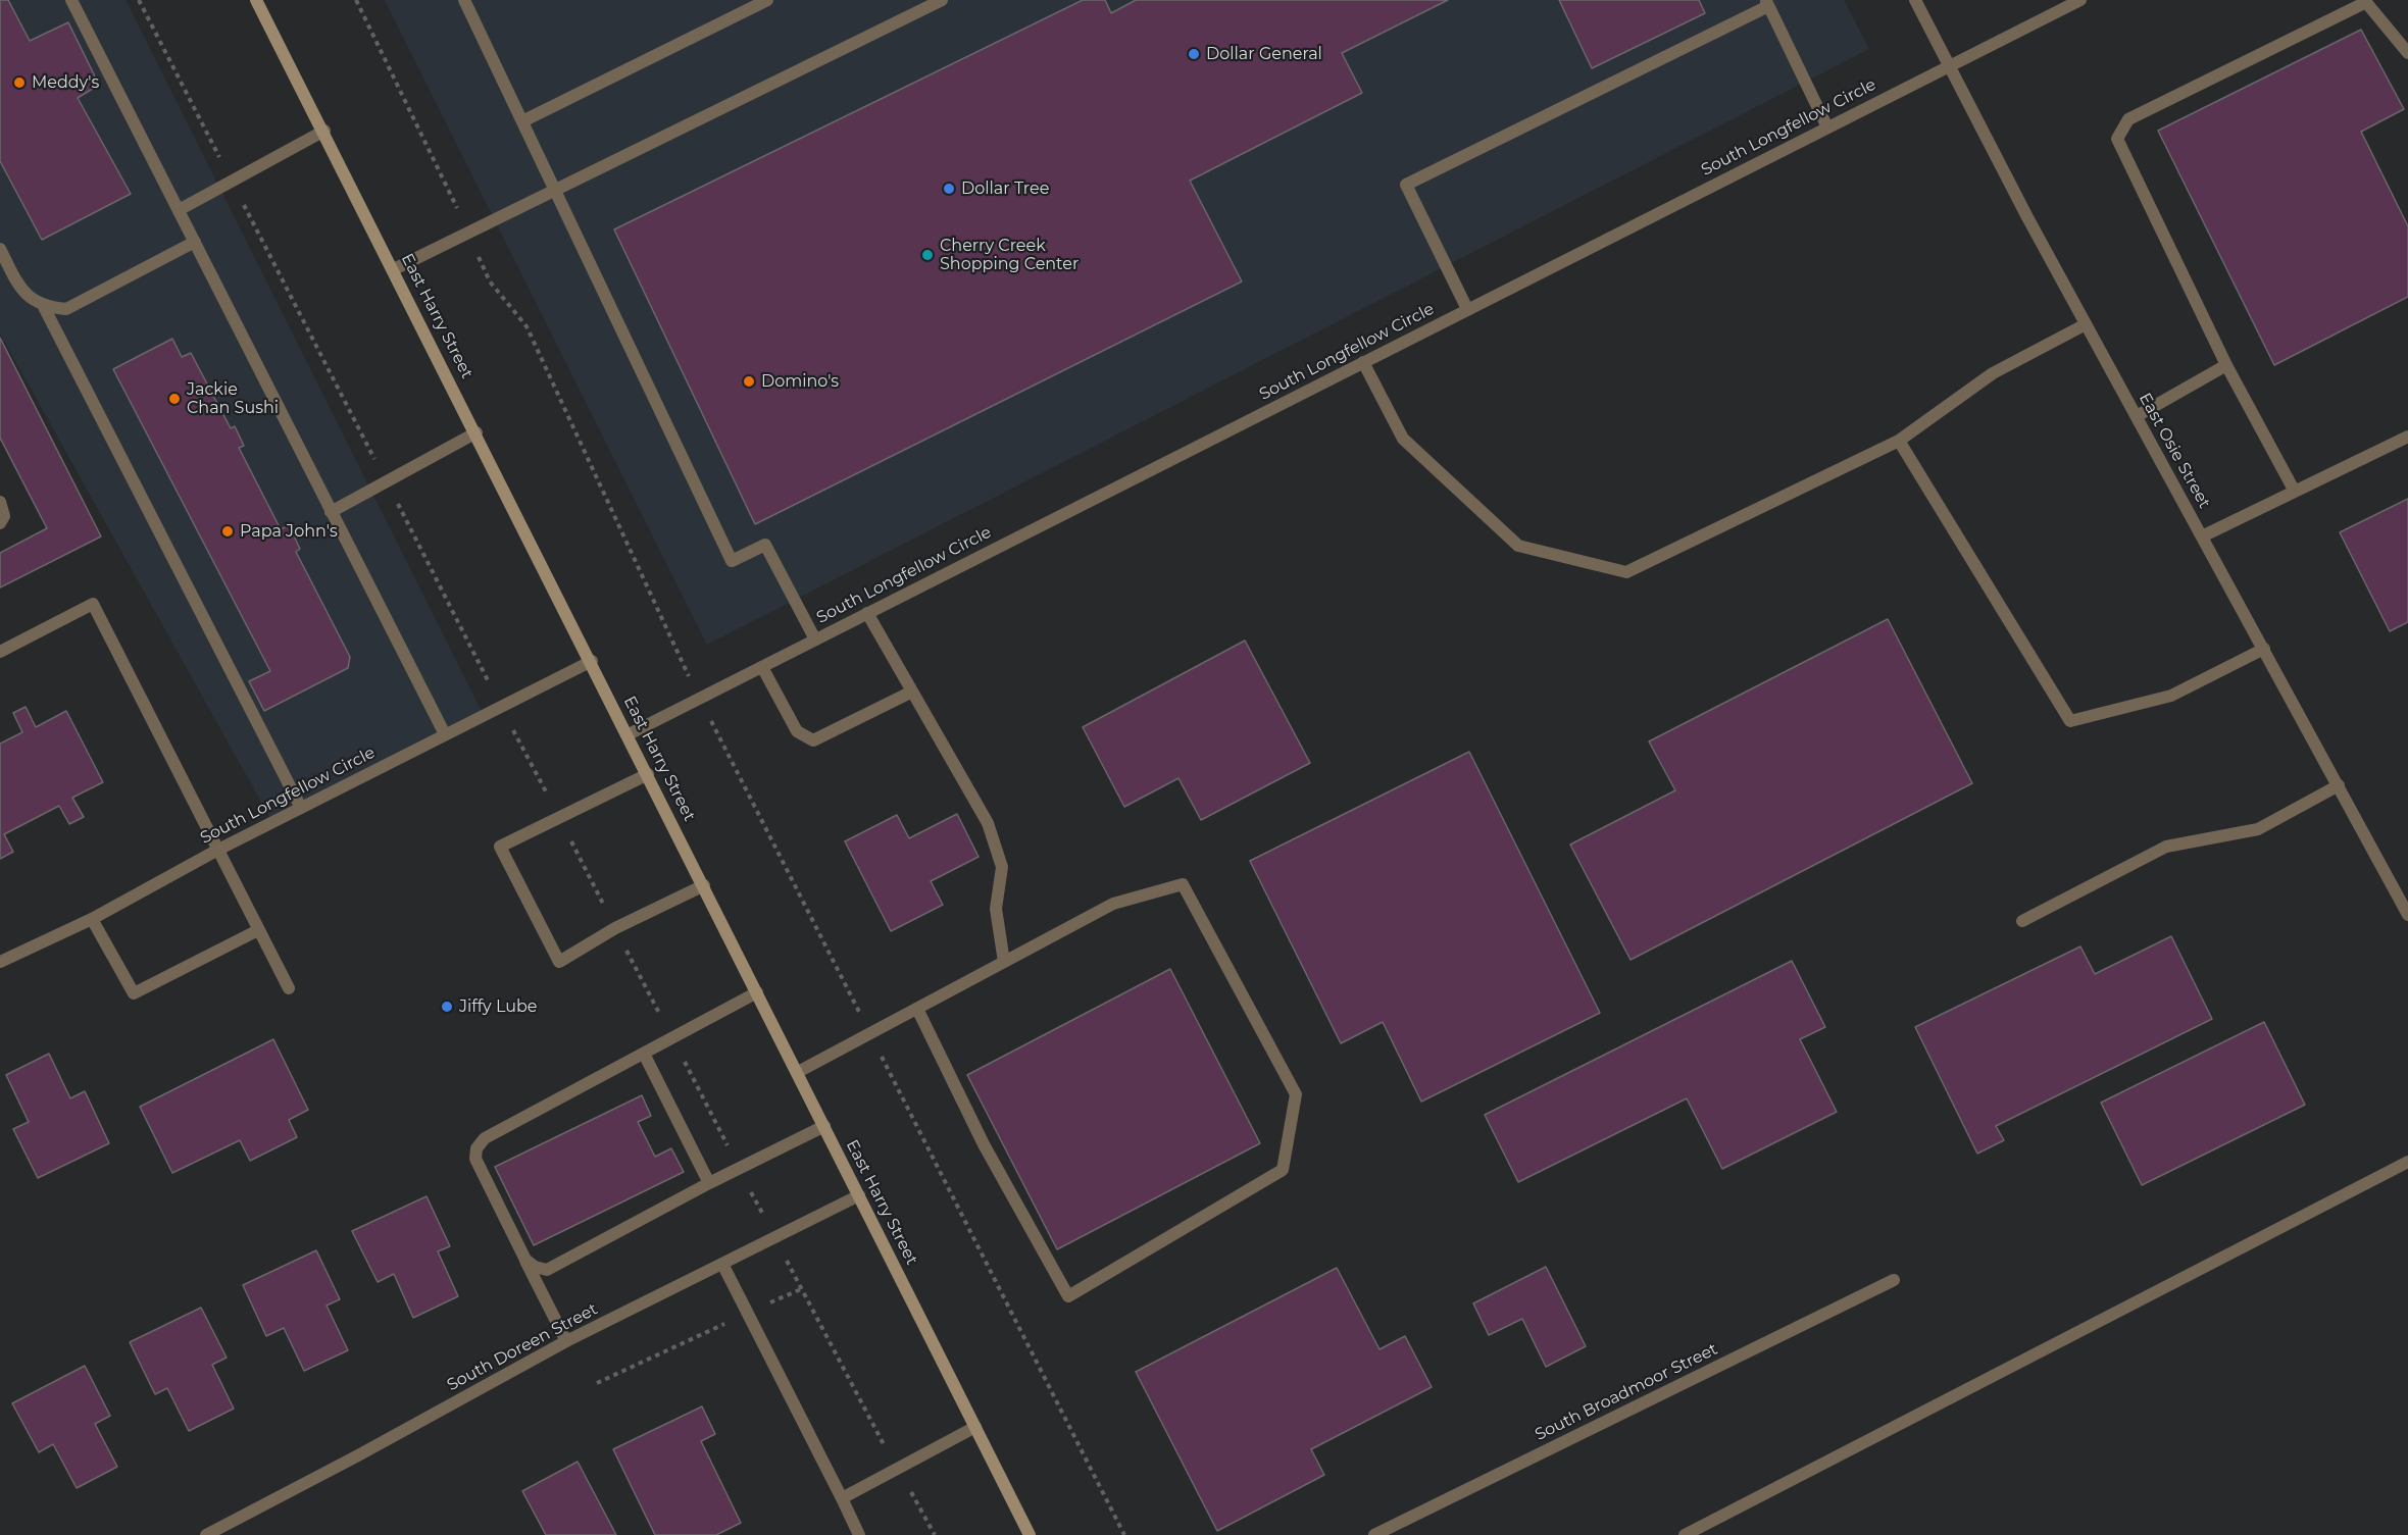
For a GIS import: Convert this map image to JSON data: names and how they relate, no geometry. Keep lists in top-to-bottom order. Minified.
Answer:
{"streets":{"main road":["East Harry Street"],"street":["South Longfellow Circle","East Osie Street","South Doreen Street","South Broadmoor Street"]},"crossings":[["South Longfellow Circle","East Harry Street"],["South Longfellow Circle","East Osie Street"],["East Harry Street","South Doreen Street"]],"places":["Dollar General","Meddy's","Dollar Tree","Cherry Creek Shopping Center","Domino's","Jackie Chan Sushi","Papa John's","Jiffy Lube"]}
